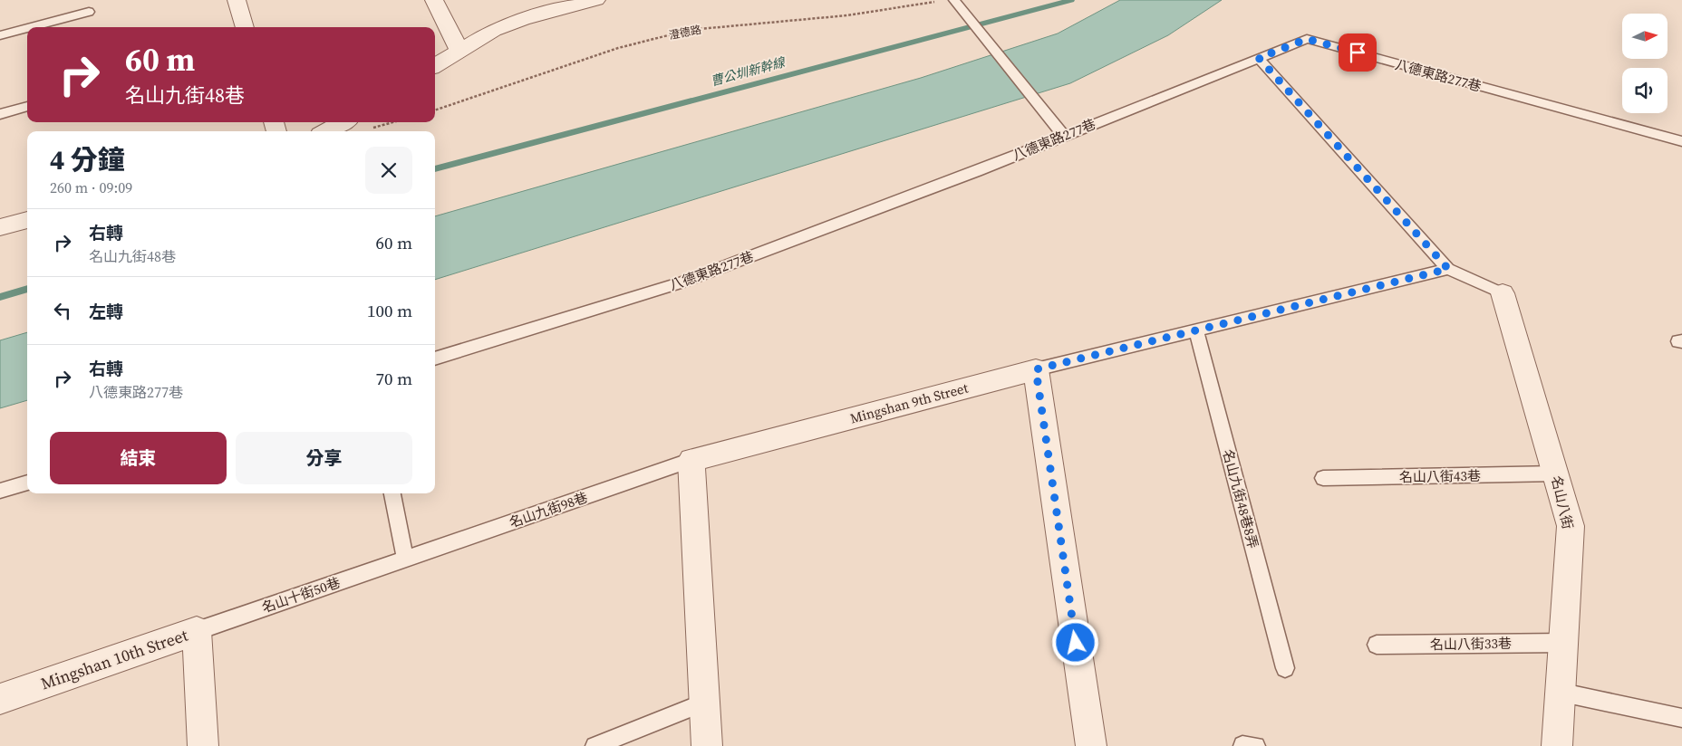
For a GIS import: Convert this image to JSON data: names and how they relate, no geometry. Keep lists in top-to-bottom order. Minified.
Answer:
{"streets":{"street":["Mingshan 9th Street","名山八街","Mingshan 10th Street"],"lane":["八德東路277巷","名山八街43巷","名山九街48巷8弄","名山九街98巷","名山十街50巷","名山八街33巷"],"path":["澄德路"]},"crossings":[["Mingshan 9th Street","名山九街98巷"],["名山八街43巷","名山八街"],["名山八街","名山八街33巷"],["名山九街98巷","名山十街50巷"],["名山十街50巷","Mingshan 10th Street"]],"water":["曹公圳新幹線"],"north":"right","page":{"turn":["60 m","名山九街48巷"],"heading":["4 分鐘","260 m · 09:09"],"list":[{"name":"右轉","note":"名山九街48巷","value":"60 m"},{"name":"左轉","value":"100 m"},{"name":"右轉","note":"八德東路277巷","value":"70 m"}],"buttons":["結束","分享"]}}
